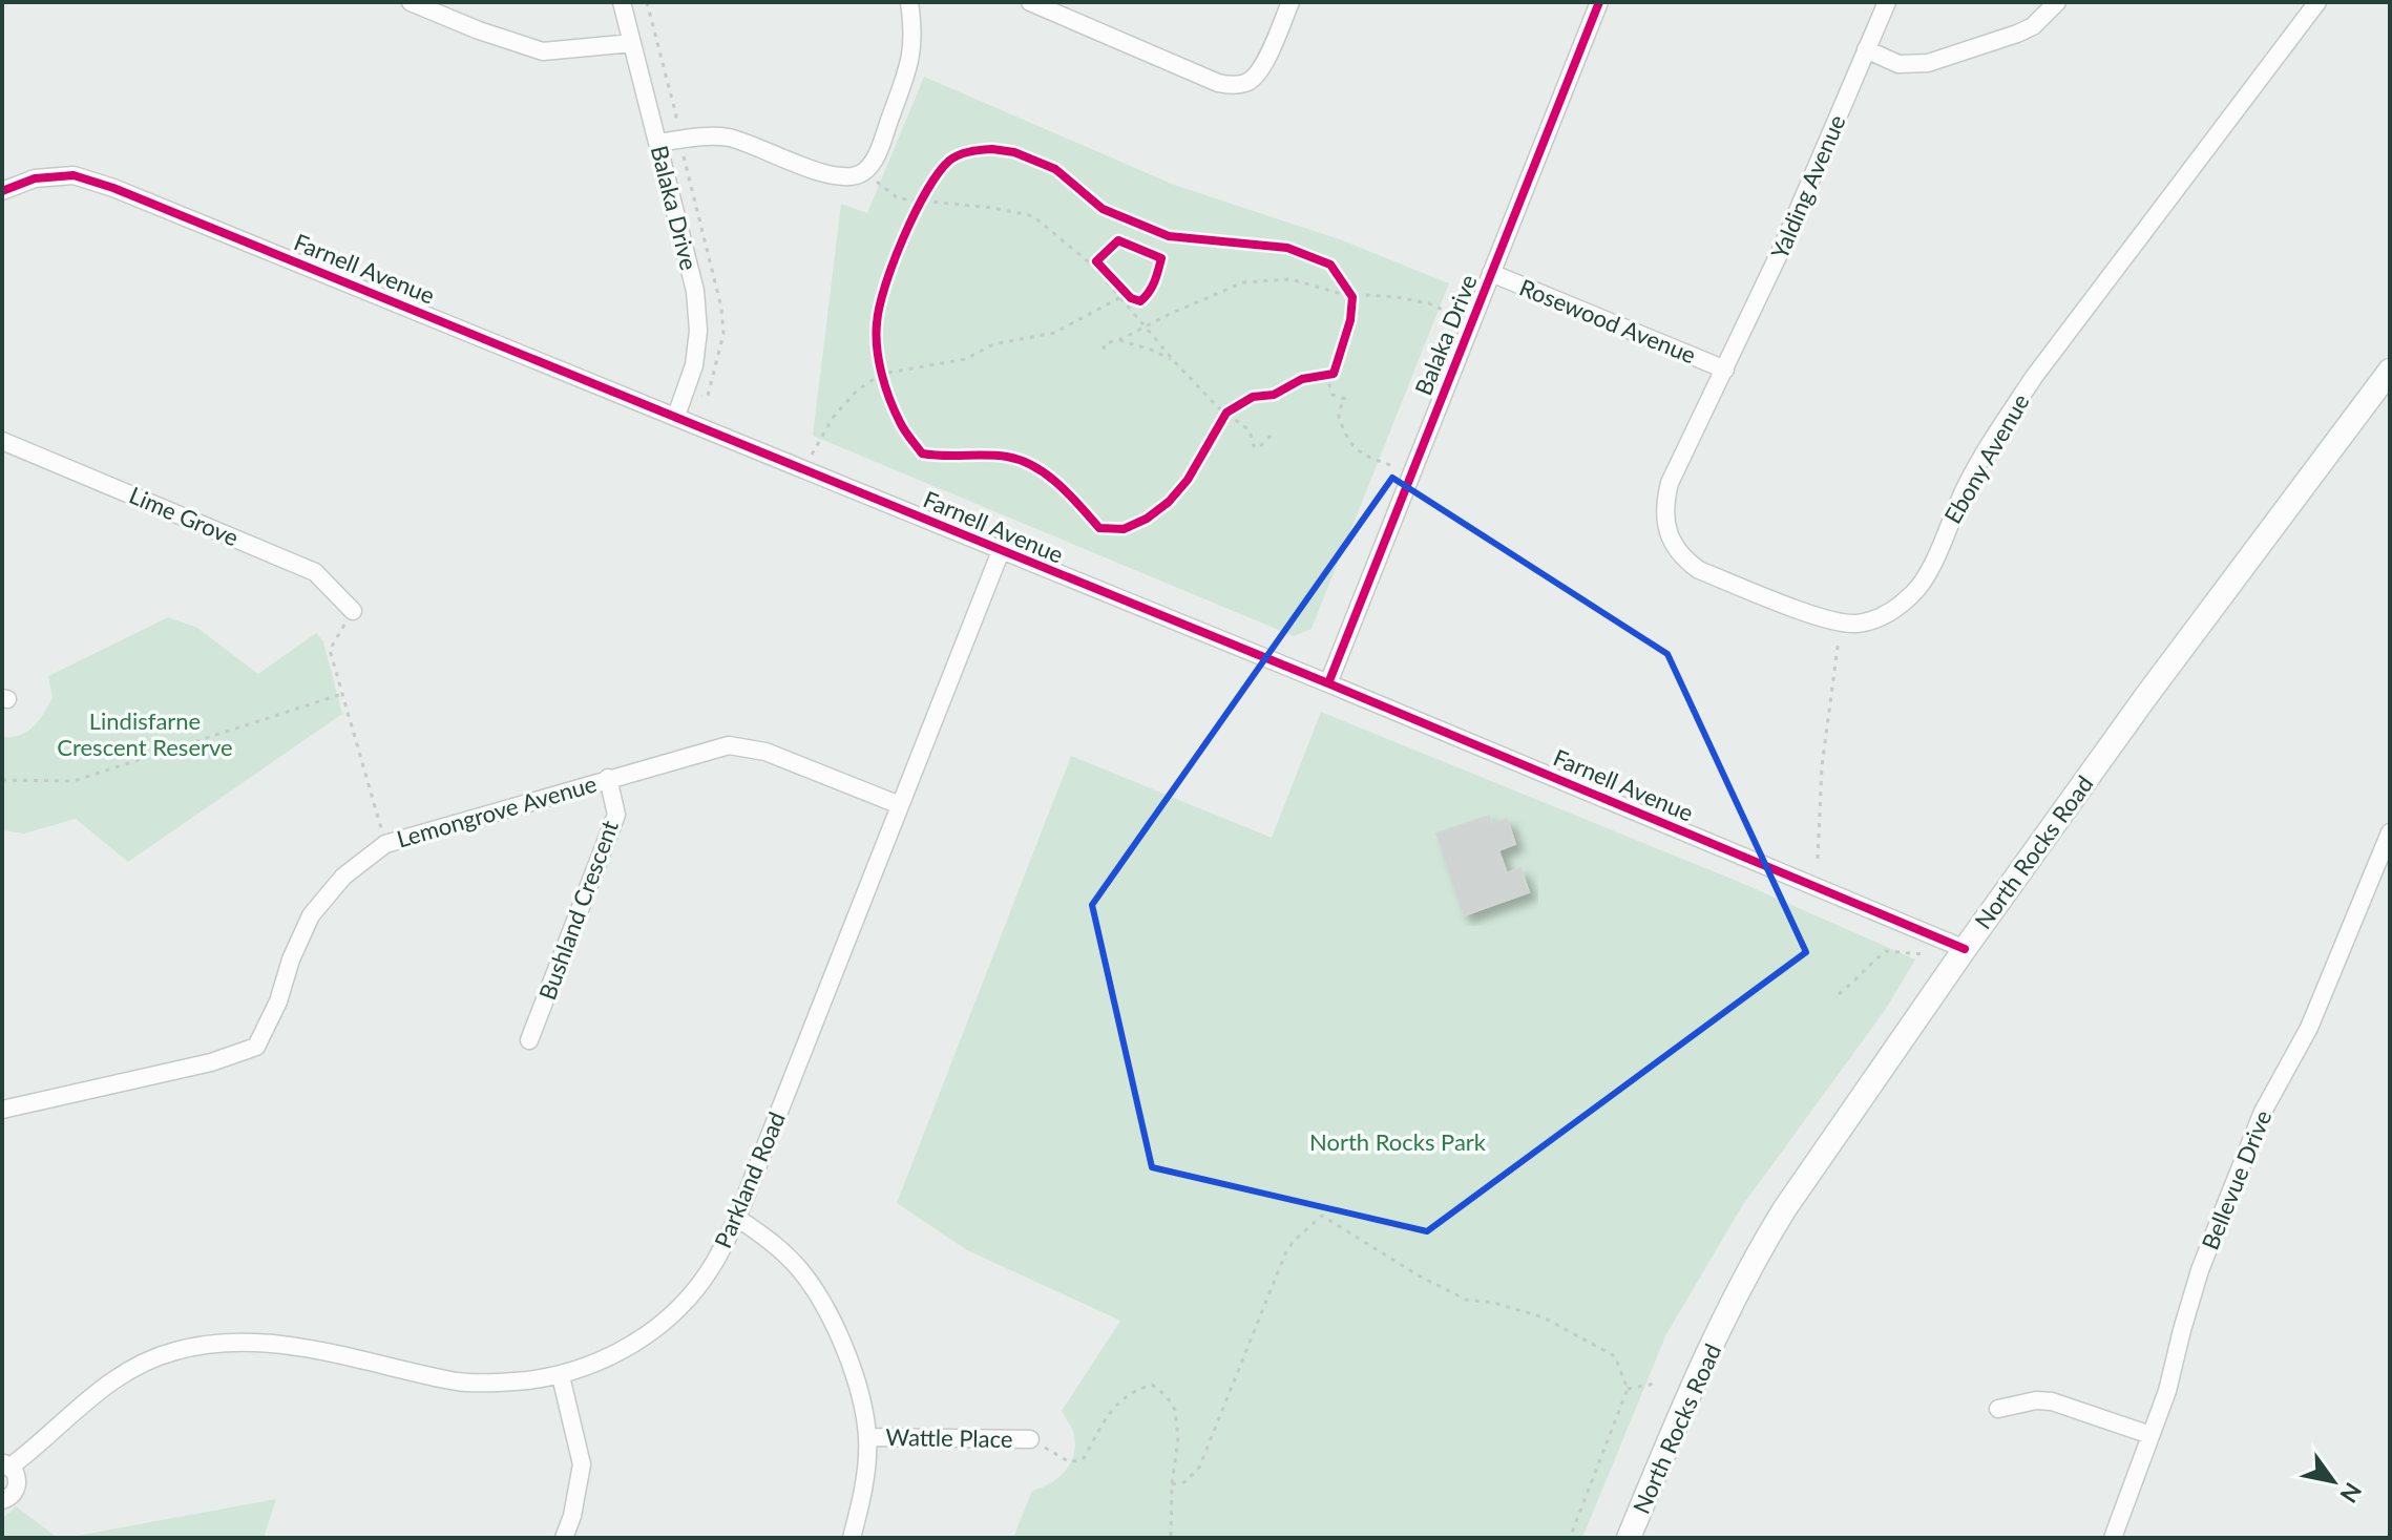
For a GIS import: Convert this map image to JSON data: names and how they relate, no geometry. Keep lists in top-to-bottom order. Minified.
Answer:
{"streets":{"main road":["North Rocks Road"],"street":["Yalding Avenue","Balaka Drive","Farnell Avenue","Rosewood Avenue","Ebony Avenue","Lime Grove","Lemongrove Avenue","Bushland Crescent","Parkland Road","Bellevue Drive","Wattle Place"]},"crossings":[["Yalding Avenue","Rosewood Avenue"],["Yalding Avenue","Ebony Avenue"],["Balaka Drive","Farnell Avenue"],["Balaka Drive","Rosewood Avenue"],["Farnell Avenue","North Rocks Road"],["Farnell Avenue","Parkland Road"],["Rosewood Avenue","Ebony Avenue"],["Lemongrove Avenue","Bushland Crescent"],["Lemongrove Avenue","Parkland Road"]],"parks":["Lindisfarne Crescent Reserve","North Rocks Park"],"north":"bottom right"}
